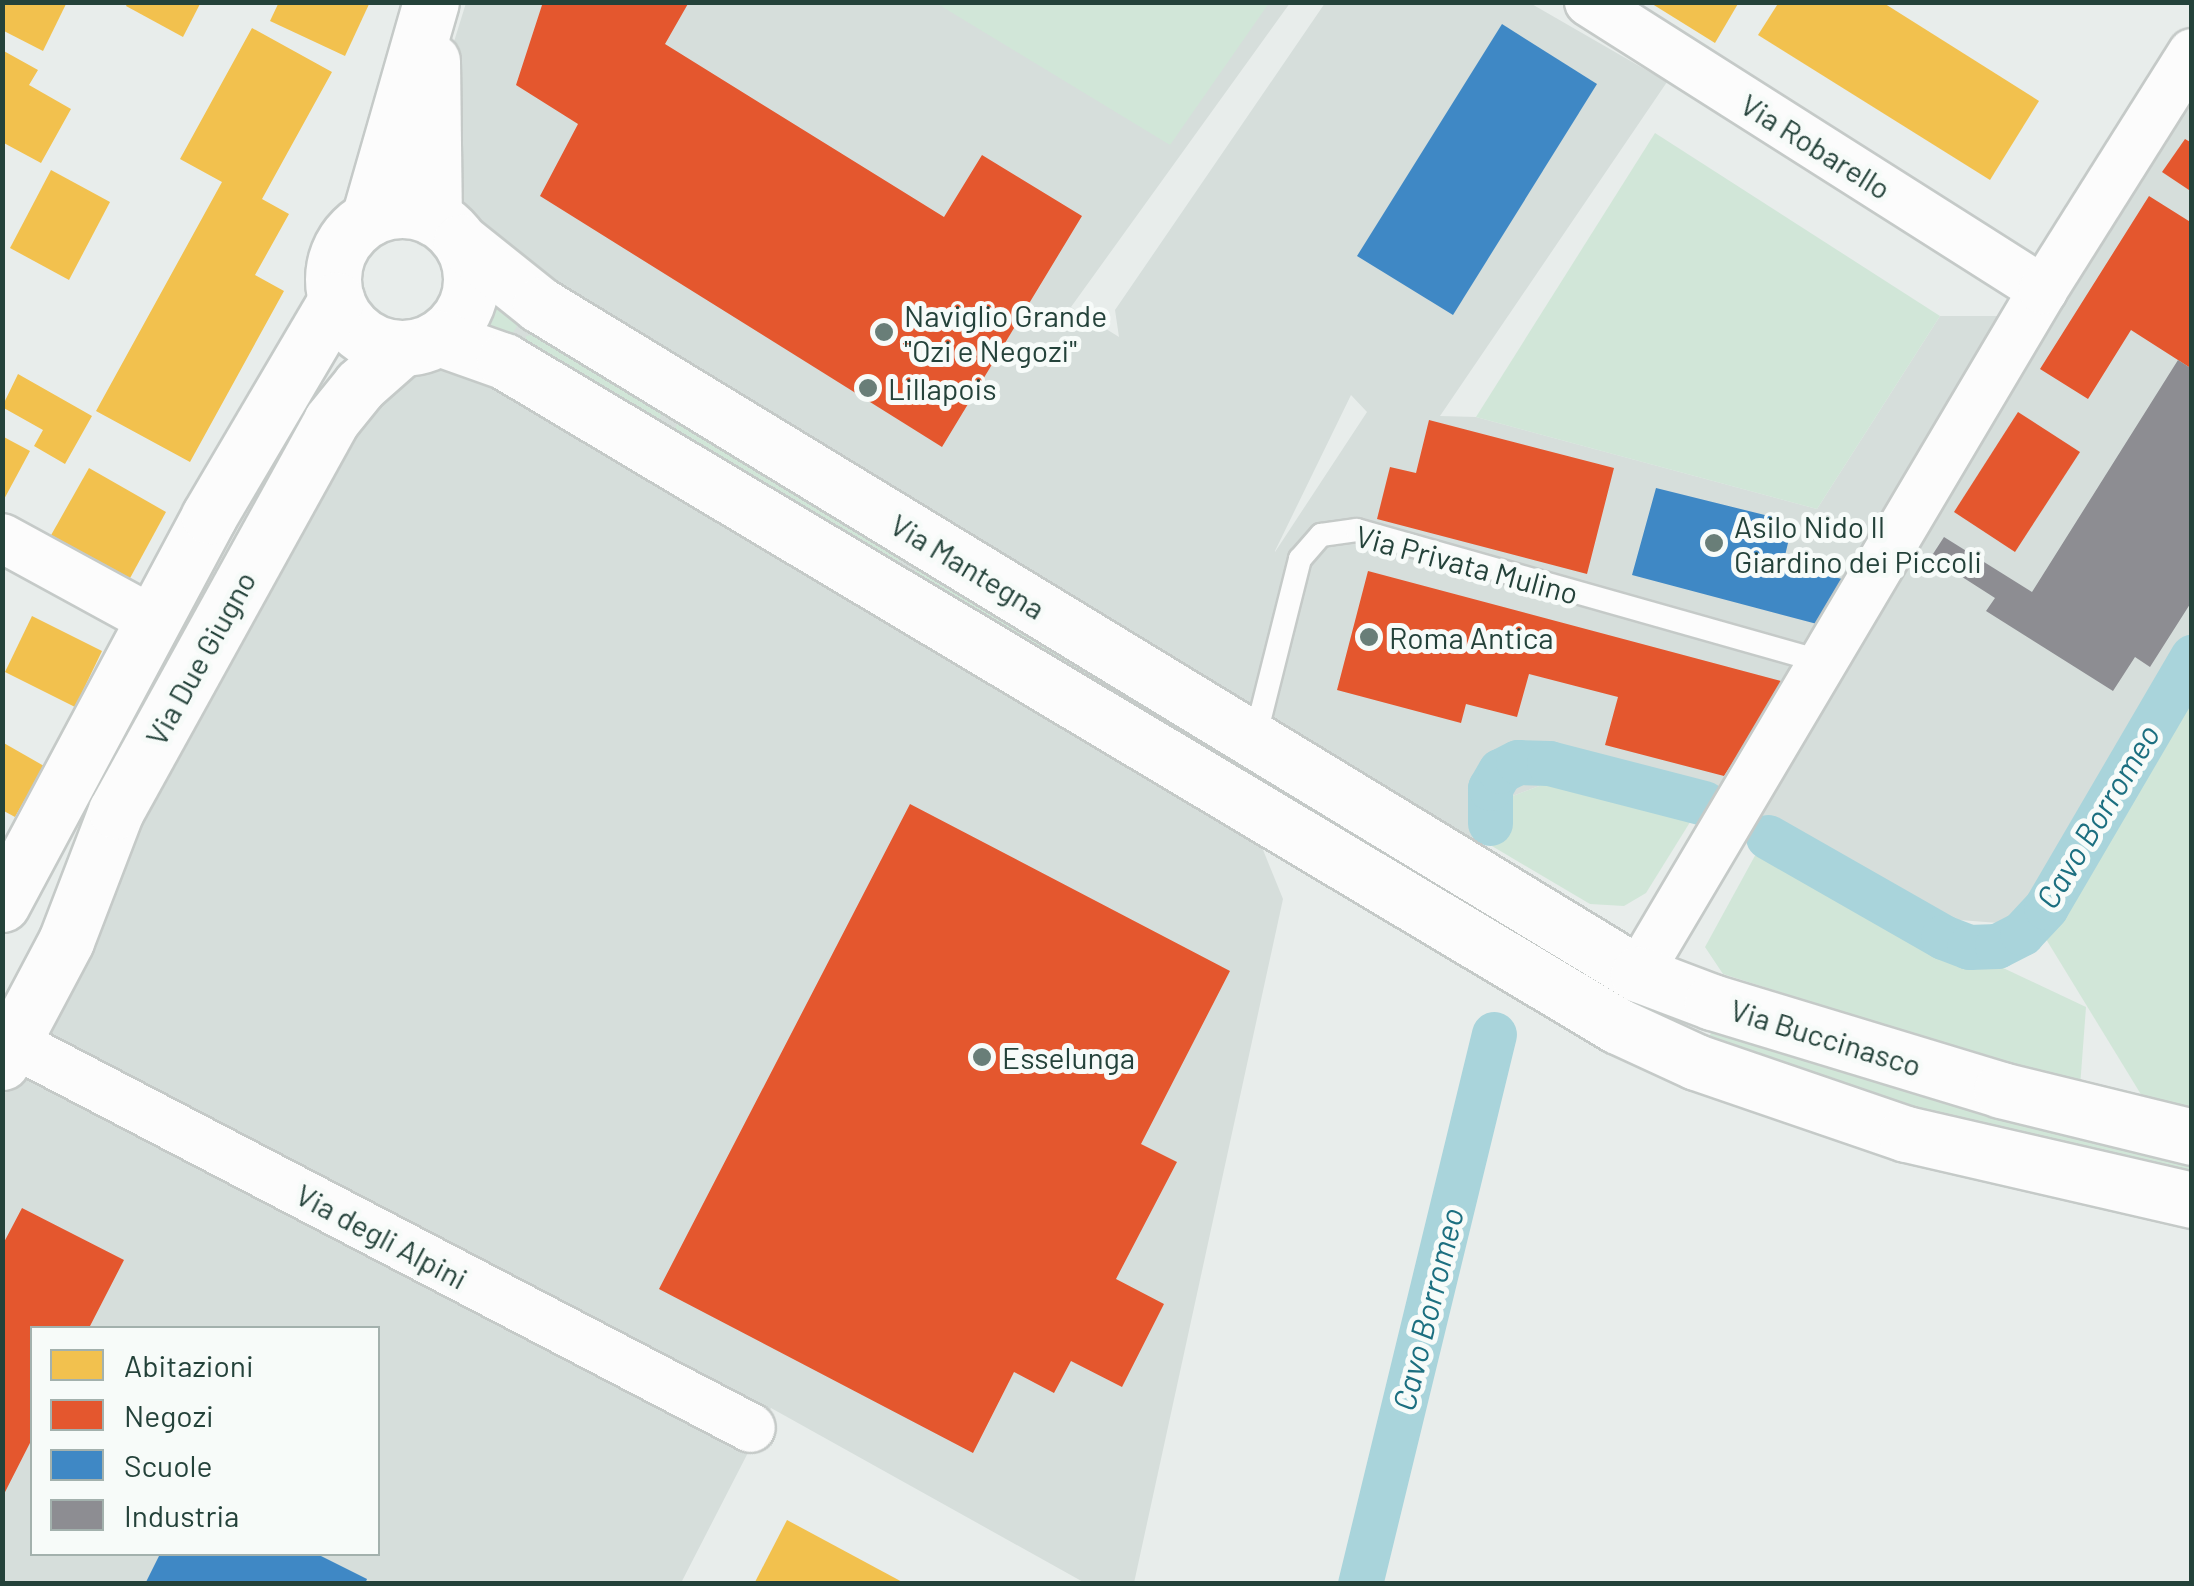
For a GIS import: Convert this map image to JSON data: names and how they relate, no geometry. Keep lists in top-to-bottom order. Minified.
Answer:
{"streets":{"street":["Via Robarello","Via Mantegna","Via Due Giugno","Via Buccinasco","Via degli Alpini"],"lane":["Via Privata Mulino"]},"crossings":[["Via Privata Mulino","Via Mantegna"],["Via Mantegna","Via Due Giugno"],["Via Mantegna","Via Buccinasco"],["Via Due Giugno","Via degli Alpini"]],"water":["Cavo Borromeo"],"places":["Naviglio Grande \"Ozi e Negozi\"","Lillapois","Asilo Nido Il Giardino dei Piccoli","Roma Antica","Esselunga"],"legend":["Abitazioni","Negozi","Scuole","Industria"]}
